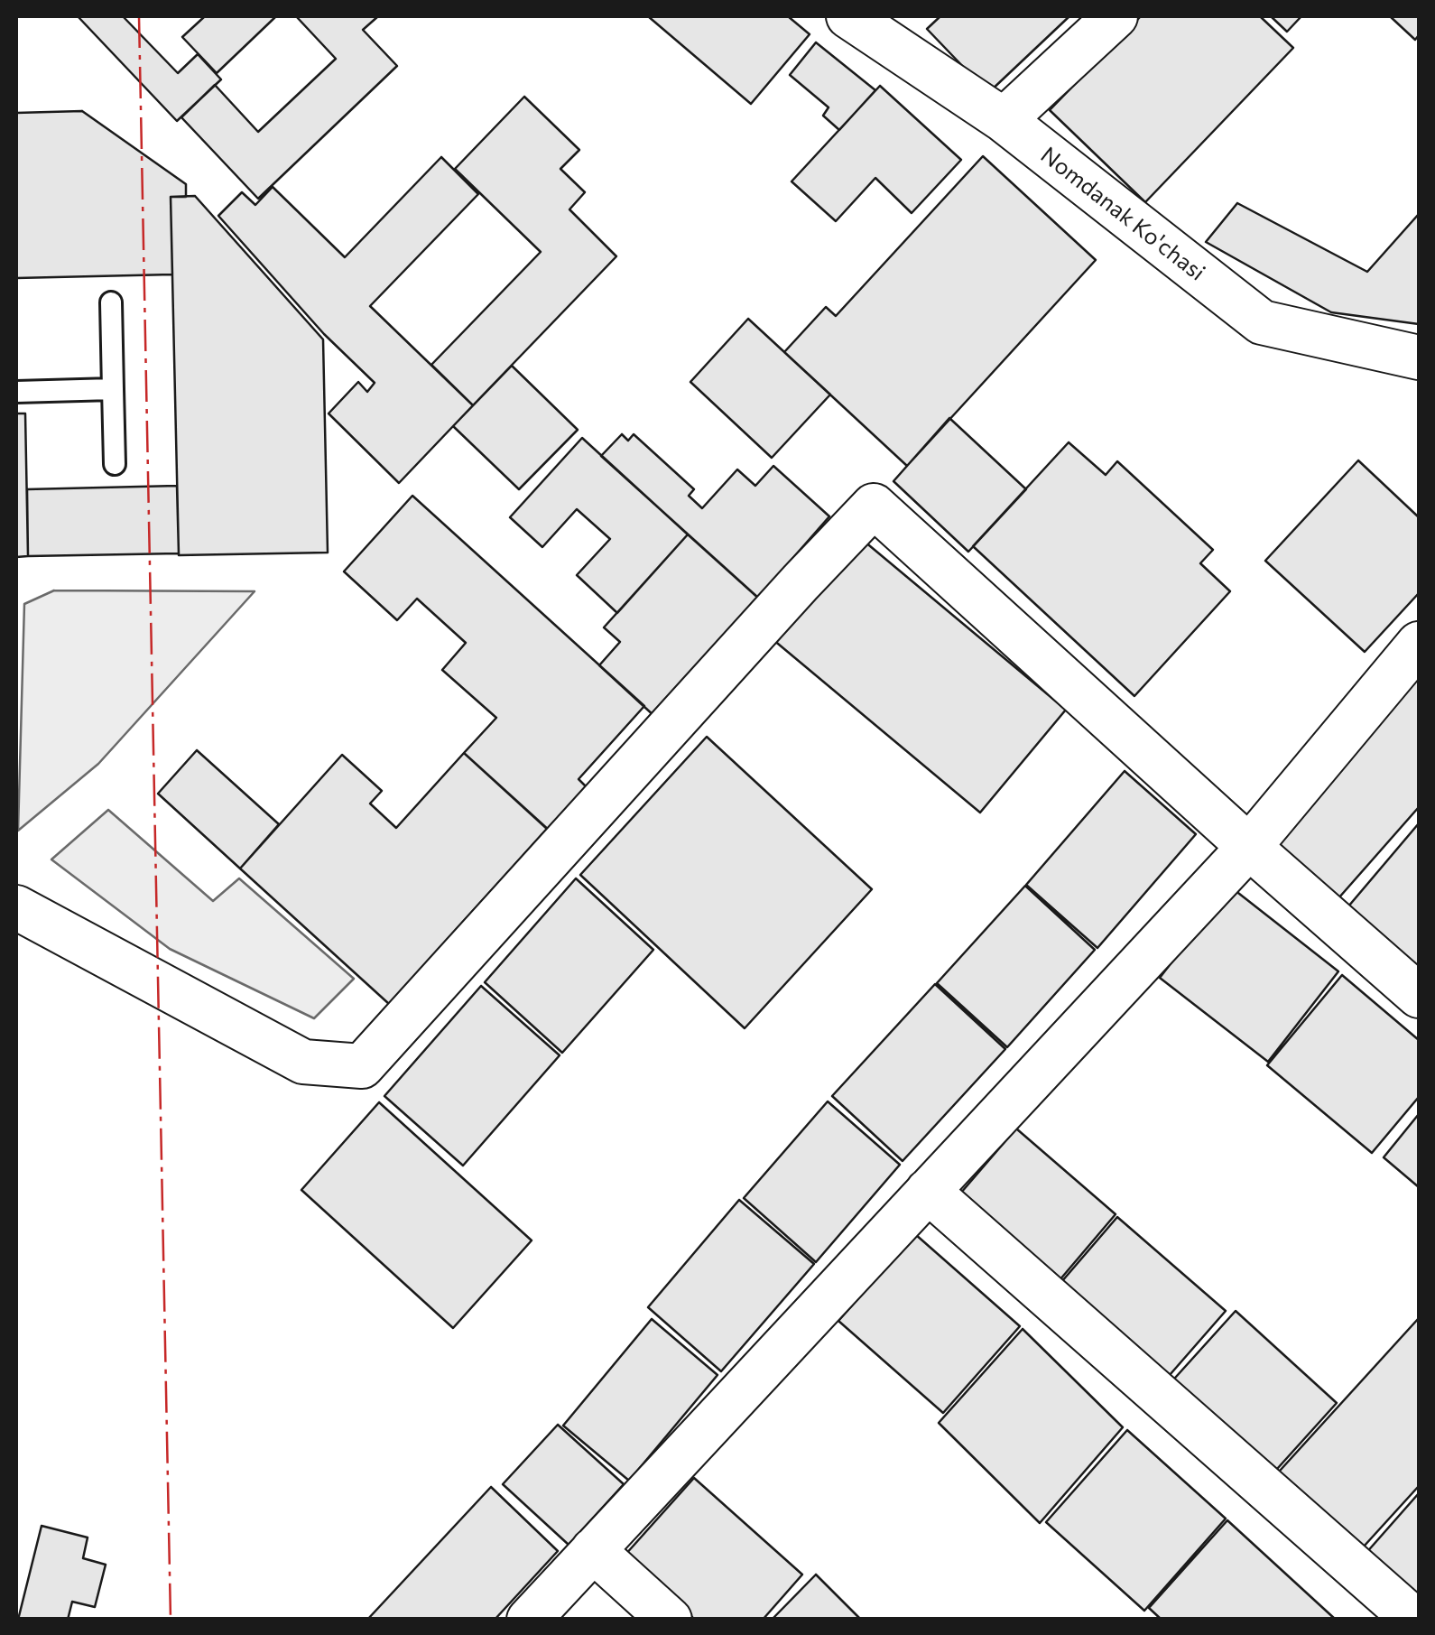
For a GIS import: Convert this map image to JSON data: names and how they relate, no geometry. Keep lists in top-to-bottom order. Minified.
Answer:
{"streets":{"street":["Nomdanak Ko'chasi"]}}
